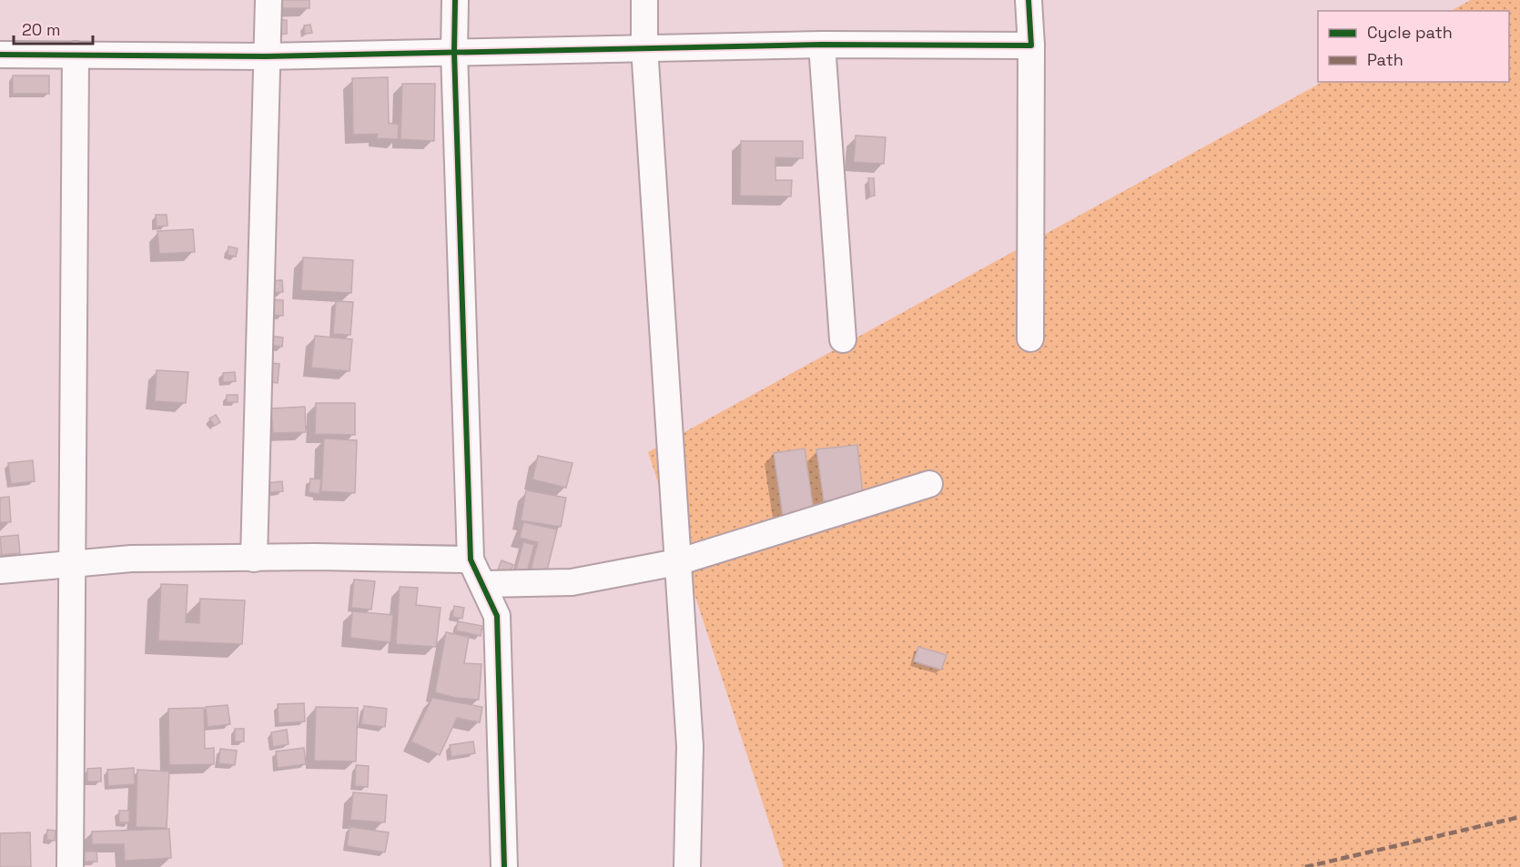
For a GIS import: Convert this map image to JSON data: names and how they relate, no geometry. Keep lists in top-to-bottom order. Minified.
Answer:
{"legend":["Cycle path","Path"],"scale_bar":"20 m"}
